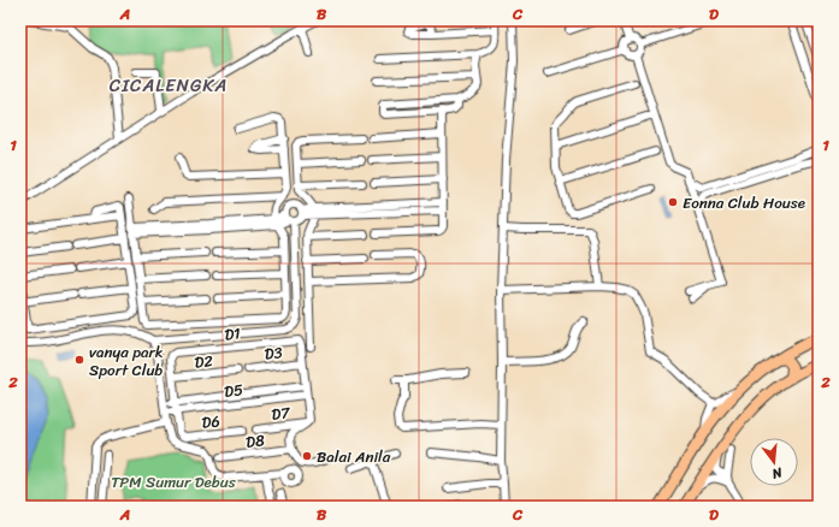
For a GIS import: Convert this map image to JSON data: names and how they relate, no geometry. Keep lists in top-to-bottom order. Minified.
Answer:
{"streets":{"street":["D1","D3","D2","D5","D7","D6","D8"]},"crossings":[["D1","D3"],["D1","D2"],["D5","D6"]],"districts":["CICALENGKA"],"parks":["TPM Sumur Debus"],"places":["Eonna Club House","vanya park Sport Club","Balai Anila"],"north":"bottom","grid":{"columns":["A","B","C","D"],"rows":["1","2"]}}
